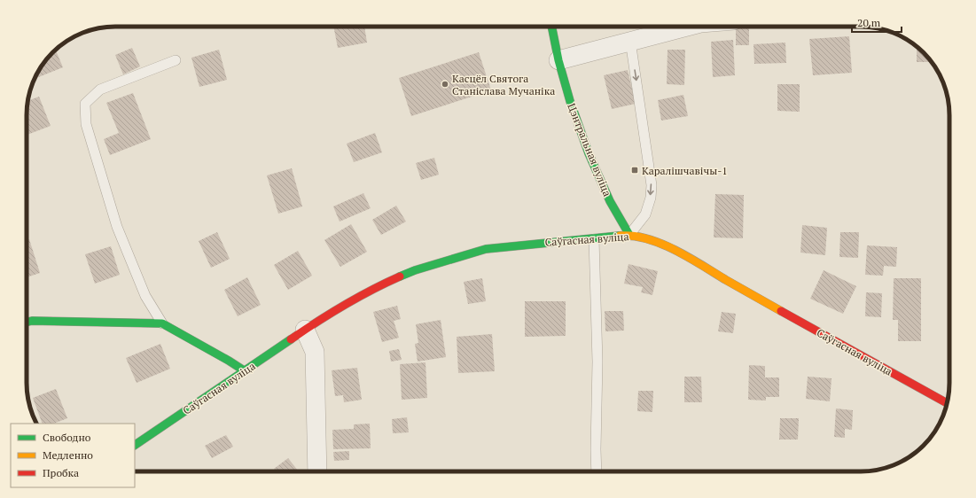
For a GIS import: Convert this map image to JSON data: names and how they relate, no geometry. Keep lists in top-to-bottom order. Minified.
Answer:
{"streets":{"main road":["Цэнтральная вуліца","Саўгасная вуліца"]},"crossings":[["Цэнтральная вуліца","Саўгасная вуліца"]],"places":{"other":["Касцёл Святога Станіслава Мучаніка"],"transit":["Каралішчавічы-1"]},"legend":["Свободно","Медленно","Пробка"],"scale_bar":"20 m"}
